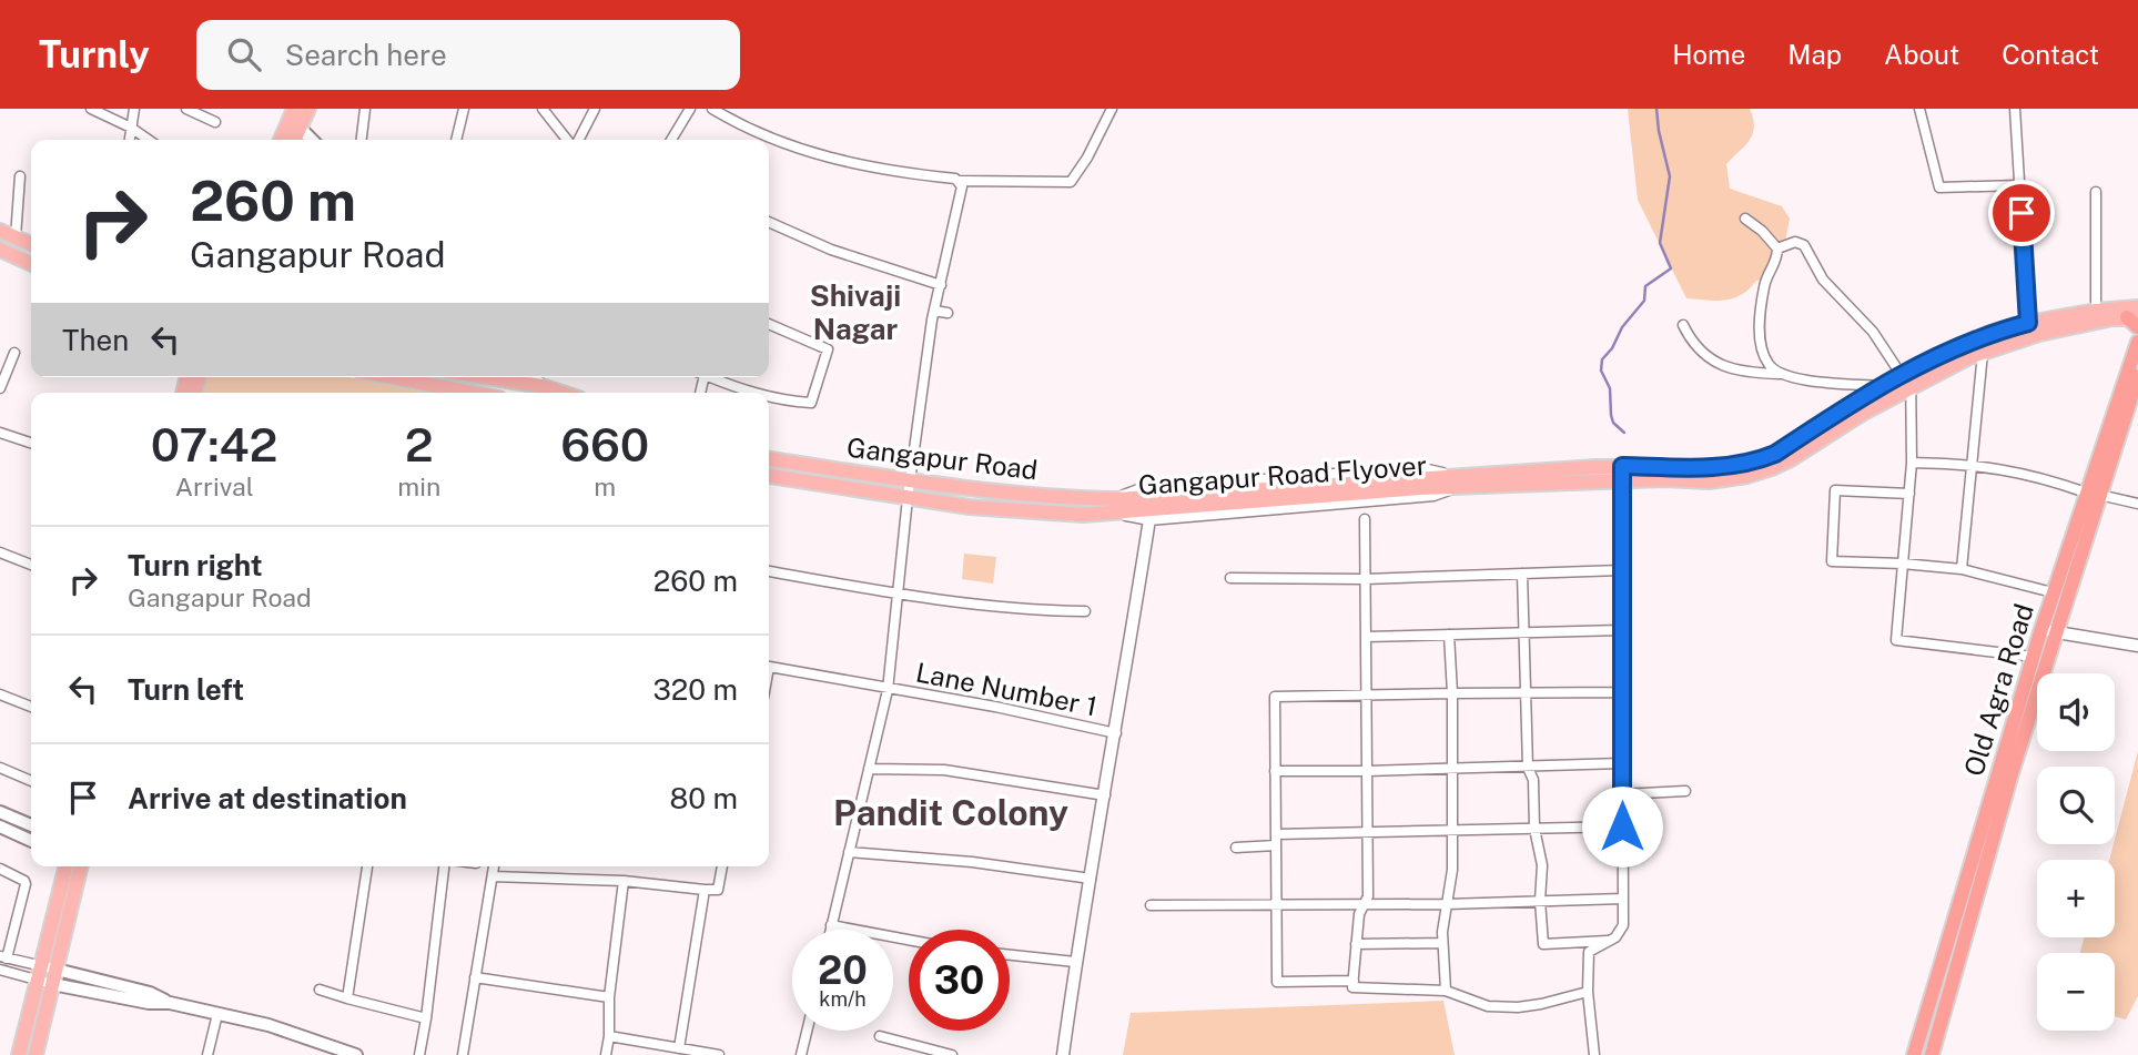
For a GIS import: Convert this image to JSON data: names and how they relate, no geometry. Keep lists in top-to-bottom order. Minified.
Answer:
{"streets":{"highway":["Old Agra Road"],"main road":["Gangapur Road","Gangapur Road Flyover"],"street":["Lane Number 1"]},"crossings":[["Gangapur Road","Gangapur Road Flyover"]],"districts":["Shivaji Nagar","Pandit Colony"],"page":{"header":"Turnly","search":"Search here","nav":["Home","Map","About","Contact"],"turn":["260 m","Gangapur Road"],"then":"Then","eta":["07:42","Arrival","2","min","660","m"],"list":[{"name":"Turn right","note":"Gangapur Road","value":"260 m"},{"name":"Turn left","value":"320 m"},{"name":"Arrive at destination","value":"80 m"}],"map_buttons":["+","−"],"speed":"20 km/h","limit":"30"}}
